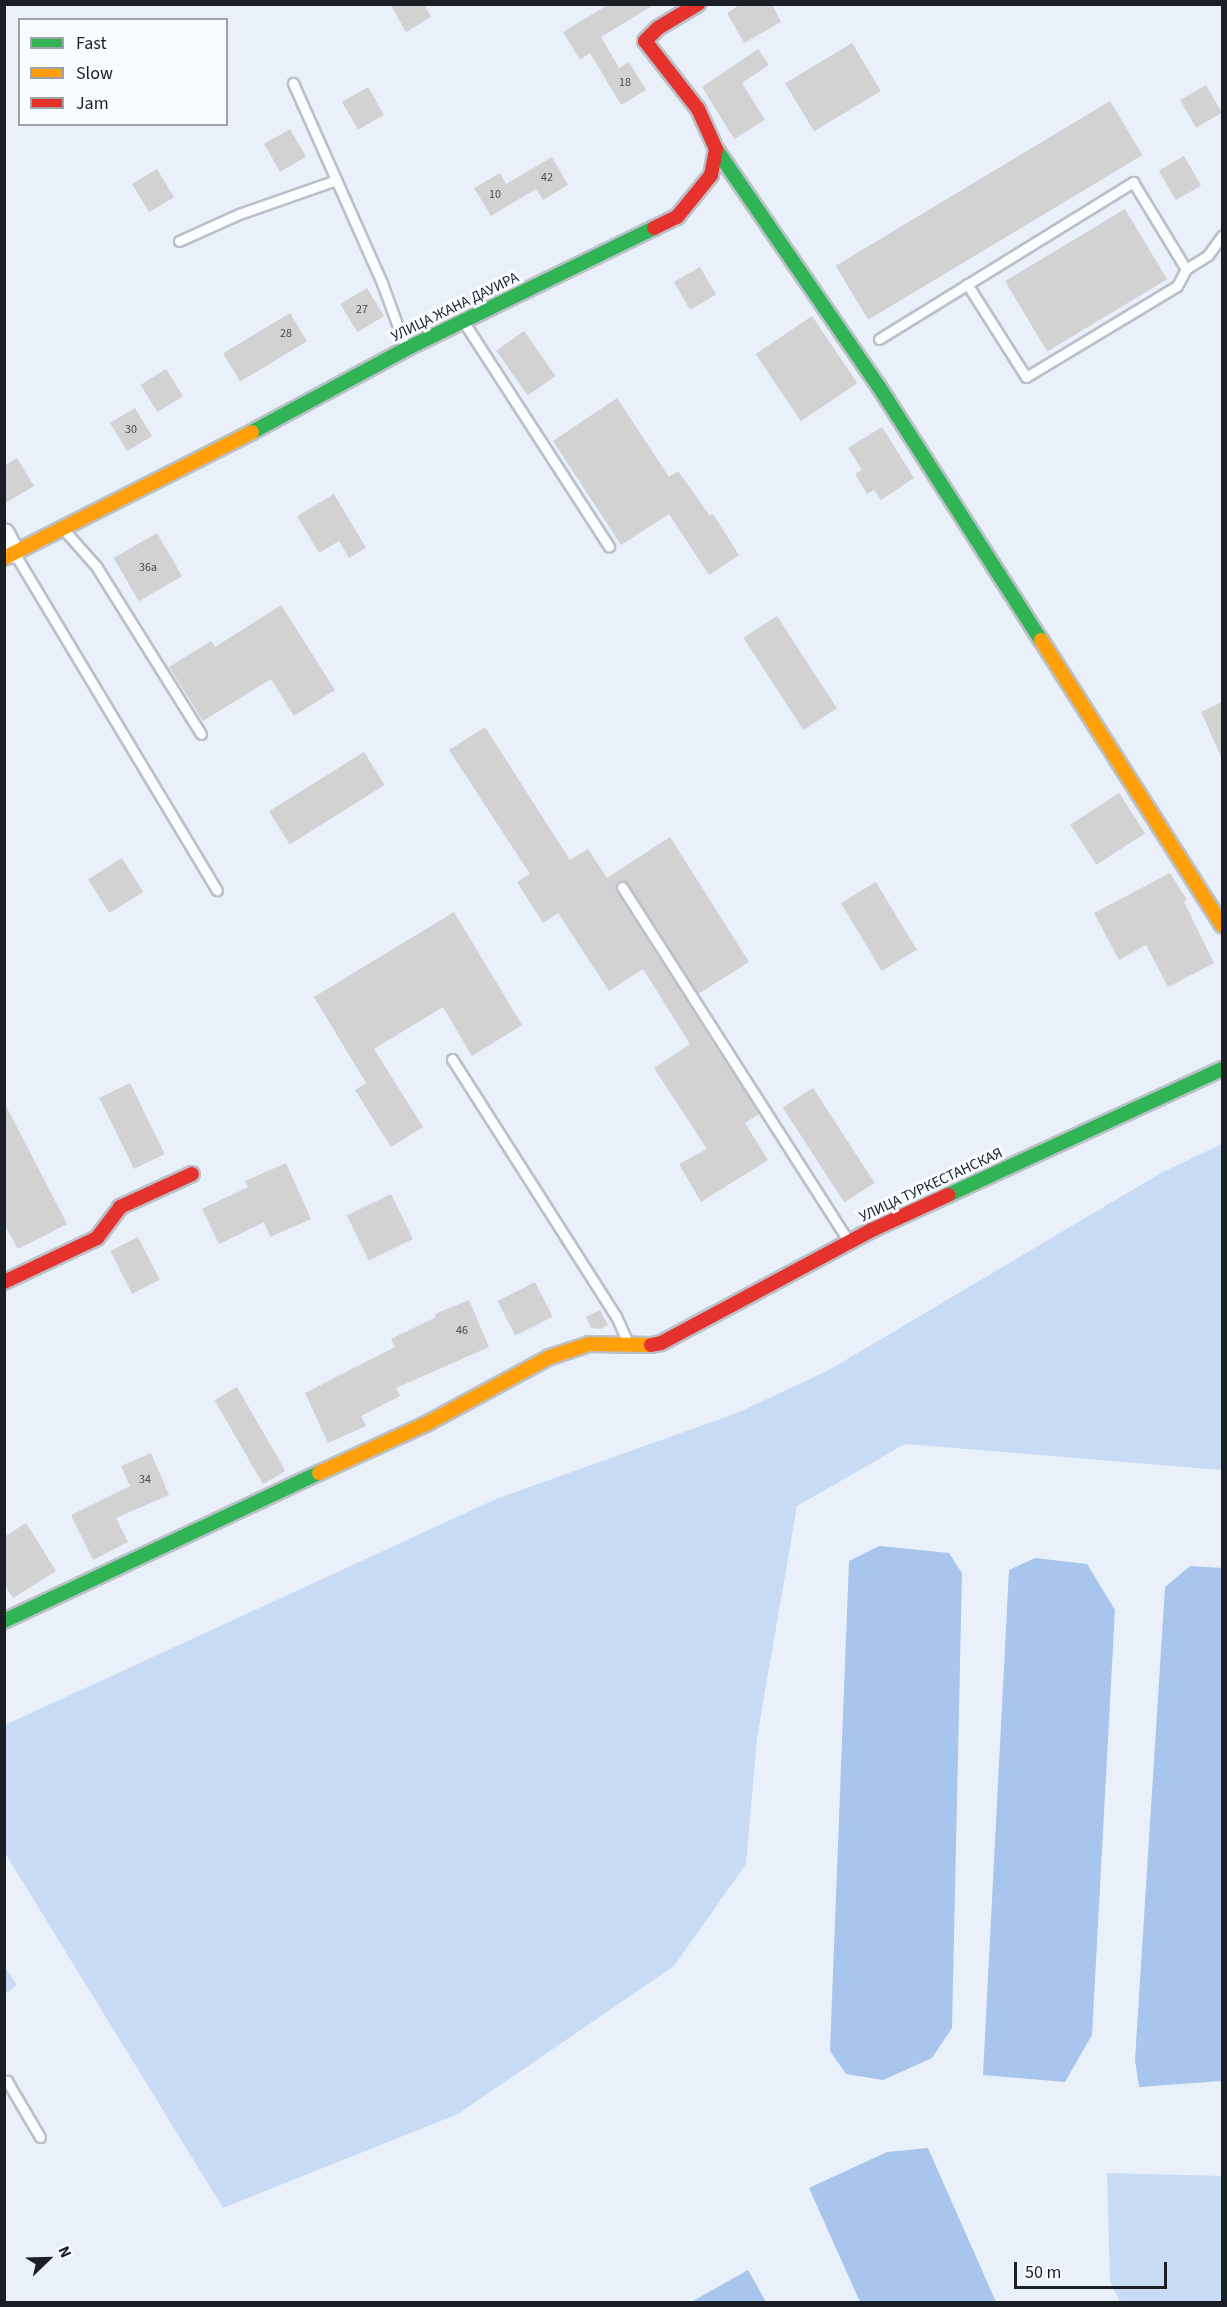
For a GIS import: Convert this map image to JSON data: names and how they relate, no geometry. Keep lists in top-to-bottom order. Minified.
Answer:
{"streets":{"street":["УЛИЦА ЖАНА ДАУИРА","УЛИЦА ТУРКЕСТАНСКАЯ"]},"house_numbers":["18","42","10","27","28","30","36а","46","34"],"legend":["Fast","Slow","Jam"],"scale_bar":"50 m","north":"top right"}
